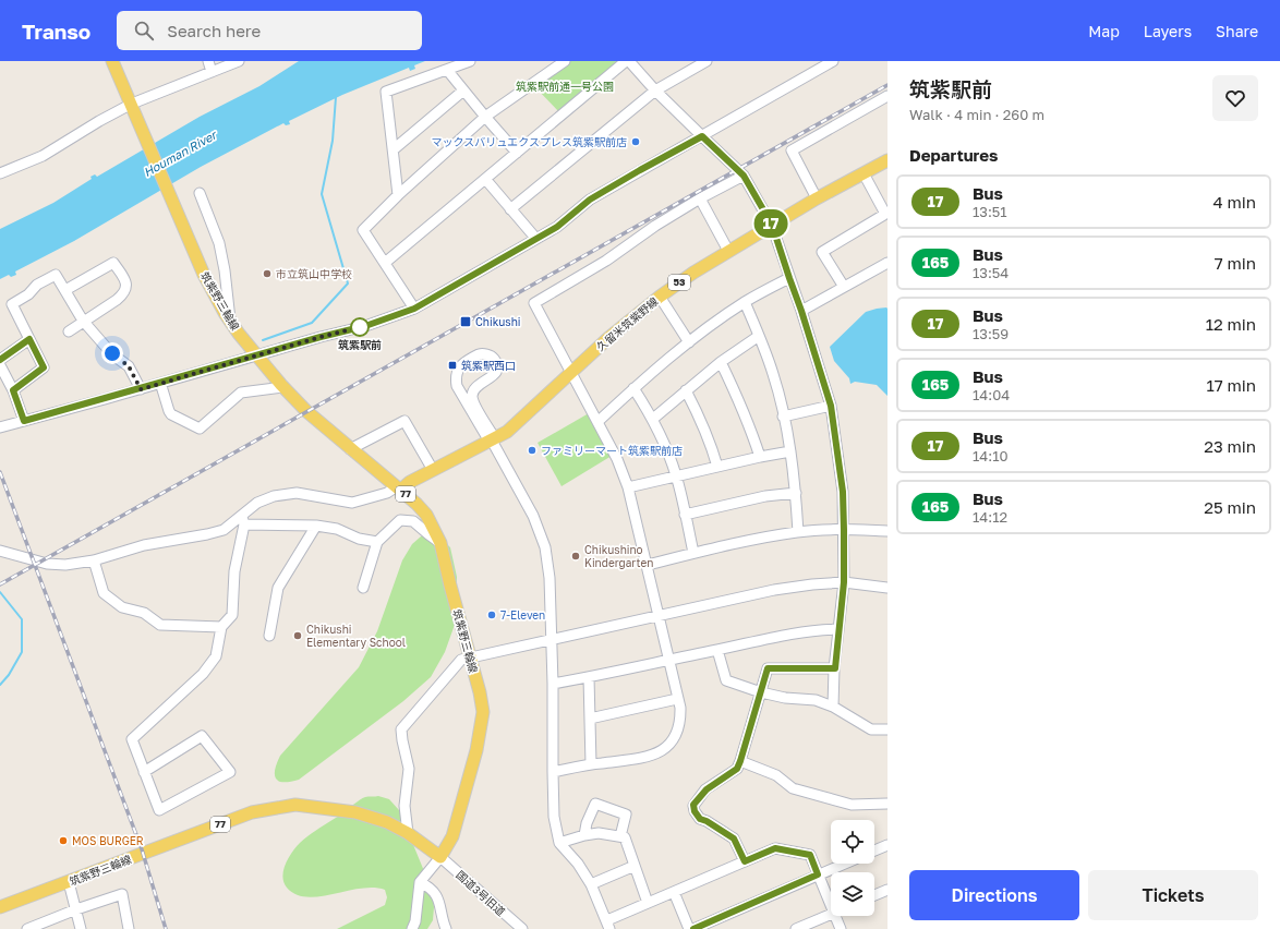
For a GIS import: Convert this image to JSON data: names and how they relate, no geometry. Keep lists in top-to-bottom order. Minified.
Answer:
{"streets":{"main road":["53","筑紫野三輪線","久留米筑紫野線","77"],"street":["国道3号旧道"]},"crossings":[["筑紫野三輪線","久留米筑紫野線"],["筑紫野三輪線","国道3号旧道"]],"water":["Houman River"],"parks":["筑紫駅前通一号公園"],"places":{"other":["マックスバリュエクスプレス筑紫駅前店","市立筑山中学校","筑紫駅前","ファミリーマート筑紫駅前店","Chikushino Kindergarten","7-Eleven","Chikushi Elementary School","MOS BURGER"],"transit":["Chikushi","筑紫駅西口"]},"lines":["bus line 17"],"page":{"header":"Transo","search":"Search here","nav":["Map","Layers","Share"],"on_map":"17","heading":[["筑紫駅前","Walk · 4 min · 260 m"],"Departures"],"list":[{"mark":"17","name":"Bus","note":"13:51","value":"4 min"},{"mark":"165","name":"Bus","note":"13:54","value":"7 min"},{"mark":"17","name":"Bus","note":"13:59","value":"12 min"},{"mark":"165","name":"Bus","note":"14:04","value":"17 min"},{"mark":"17","name":"Bus","note":"14:10","value":"23 min"},{"mark":"165","name":"Bus","note":"14:12","value":"25 min"}],"buttons":["Directions","Tickets"]}}
